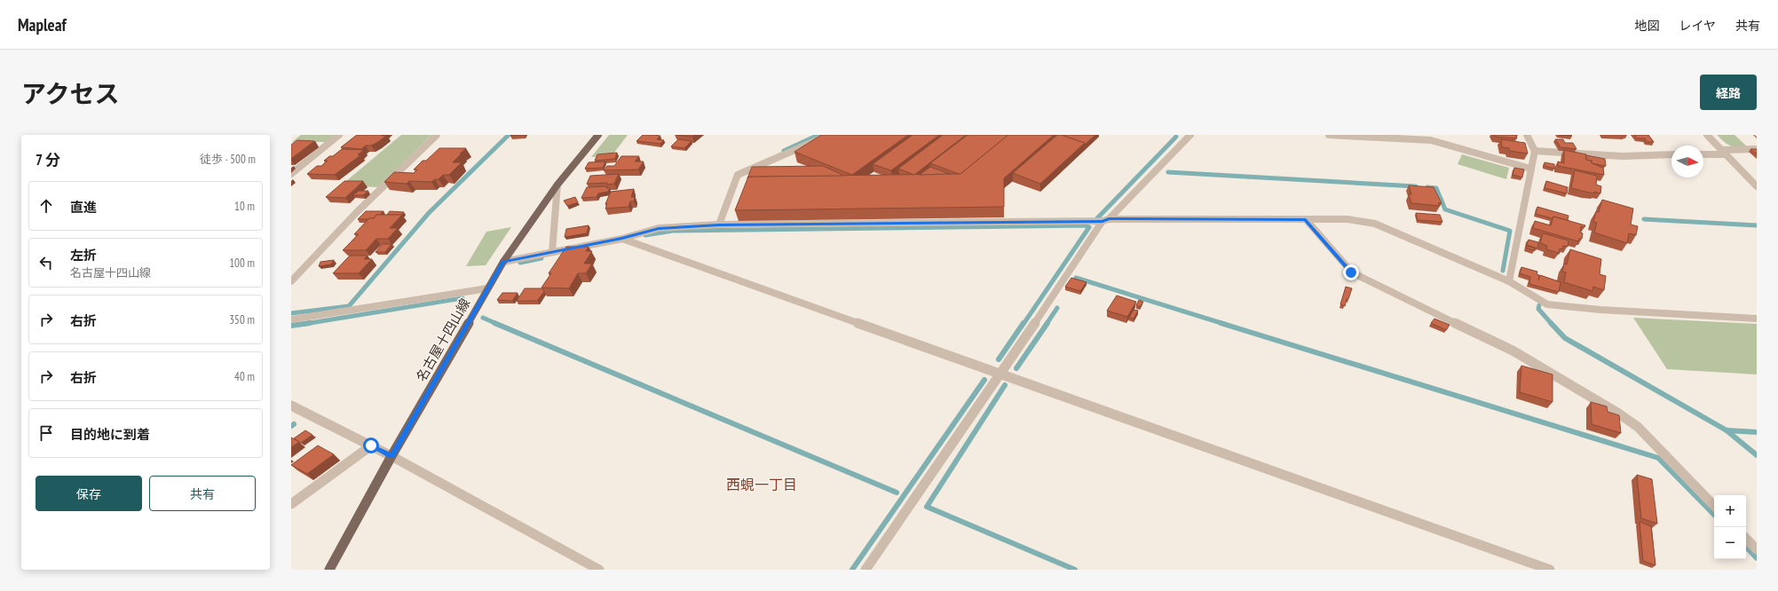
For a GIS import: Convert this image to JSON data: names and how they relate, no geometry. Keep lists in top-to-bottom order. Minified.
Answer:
{"streets":{"main road":["名古屋十四山線"]},"districts":["西蜆一丁目"],"north":"right","page":{"header":"Mapleaf","nav":["地図","レイヤ","共有"],"title":"アクセス","buttons":["経路",["保存","共有"]],"heading":["7 分","徒歩 · 500 m"],"list":[["直進","10 m"],["左折","名古屋十四山線","100 m"],["右折","350 m"],["右折","40 m"],"目的地に到着"],"map_buttons":["+","−"]}}
